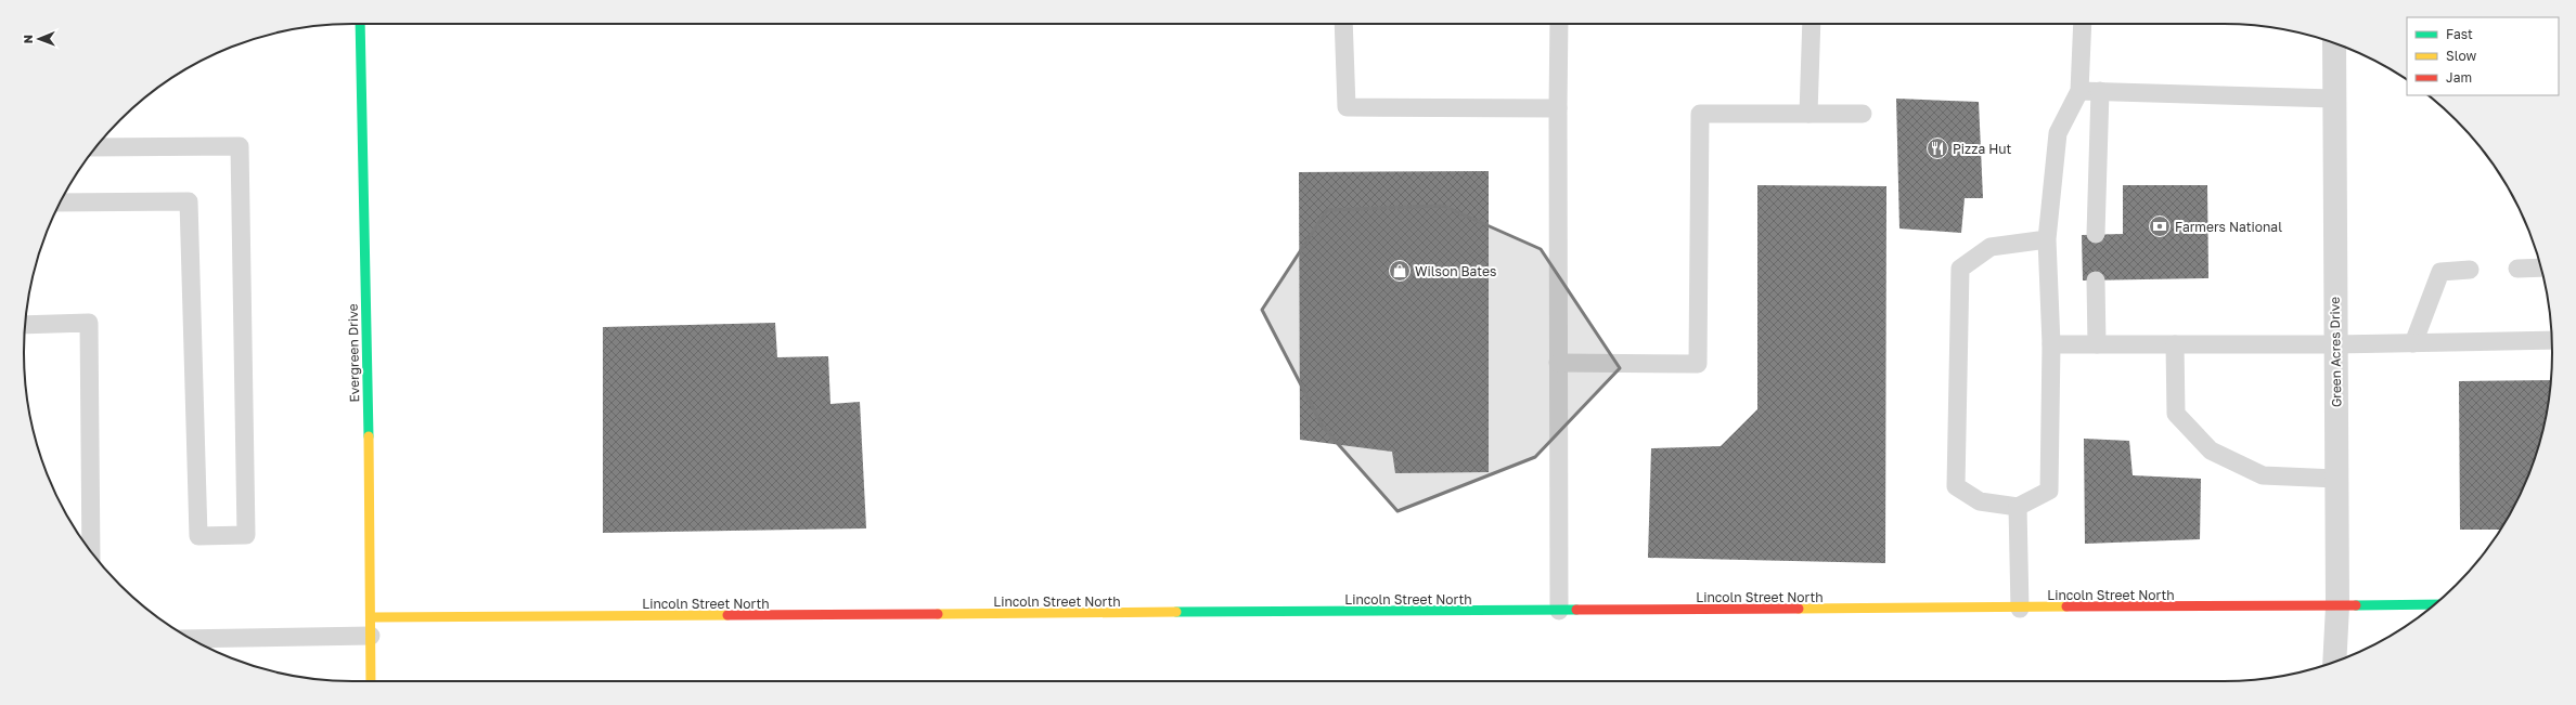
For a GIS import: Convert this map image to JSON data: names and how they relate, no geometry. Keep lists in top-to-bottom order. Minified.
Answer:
{"streets":{"street":["Green Acres Drive","Evergreen Drive","Lincoln Street North"]},"crossings":[["Green Acres Drive","Lincoln Street North"],["Evergreen Drive","Lincoln Street North"]],"places":{"restaurant":["Pizza Hut"],"bank":["Farmers National"],"shop":["Wilson Bates"]},"legend":["Fast","Slow","Jam"],"north":"left"}
